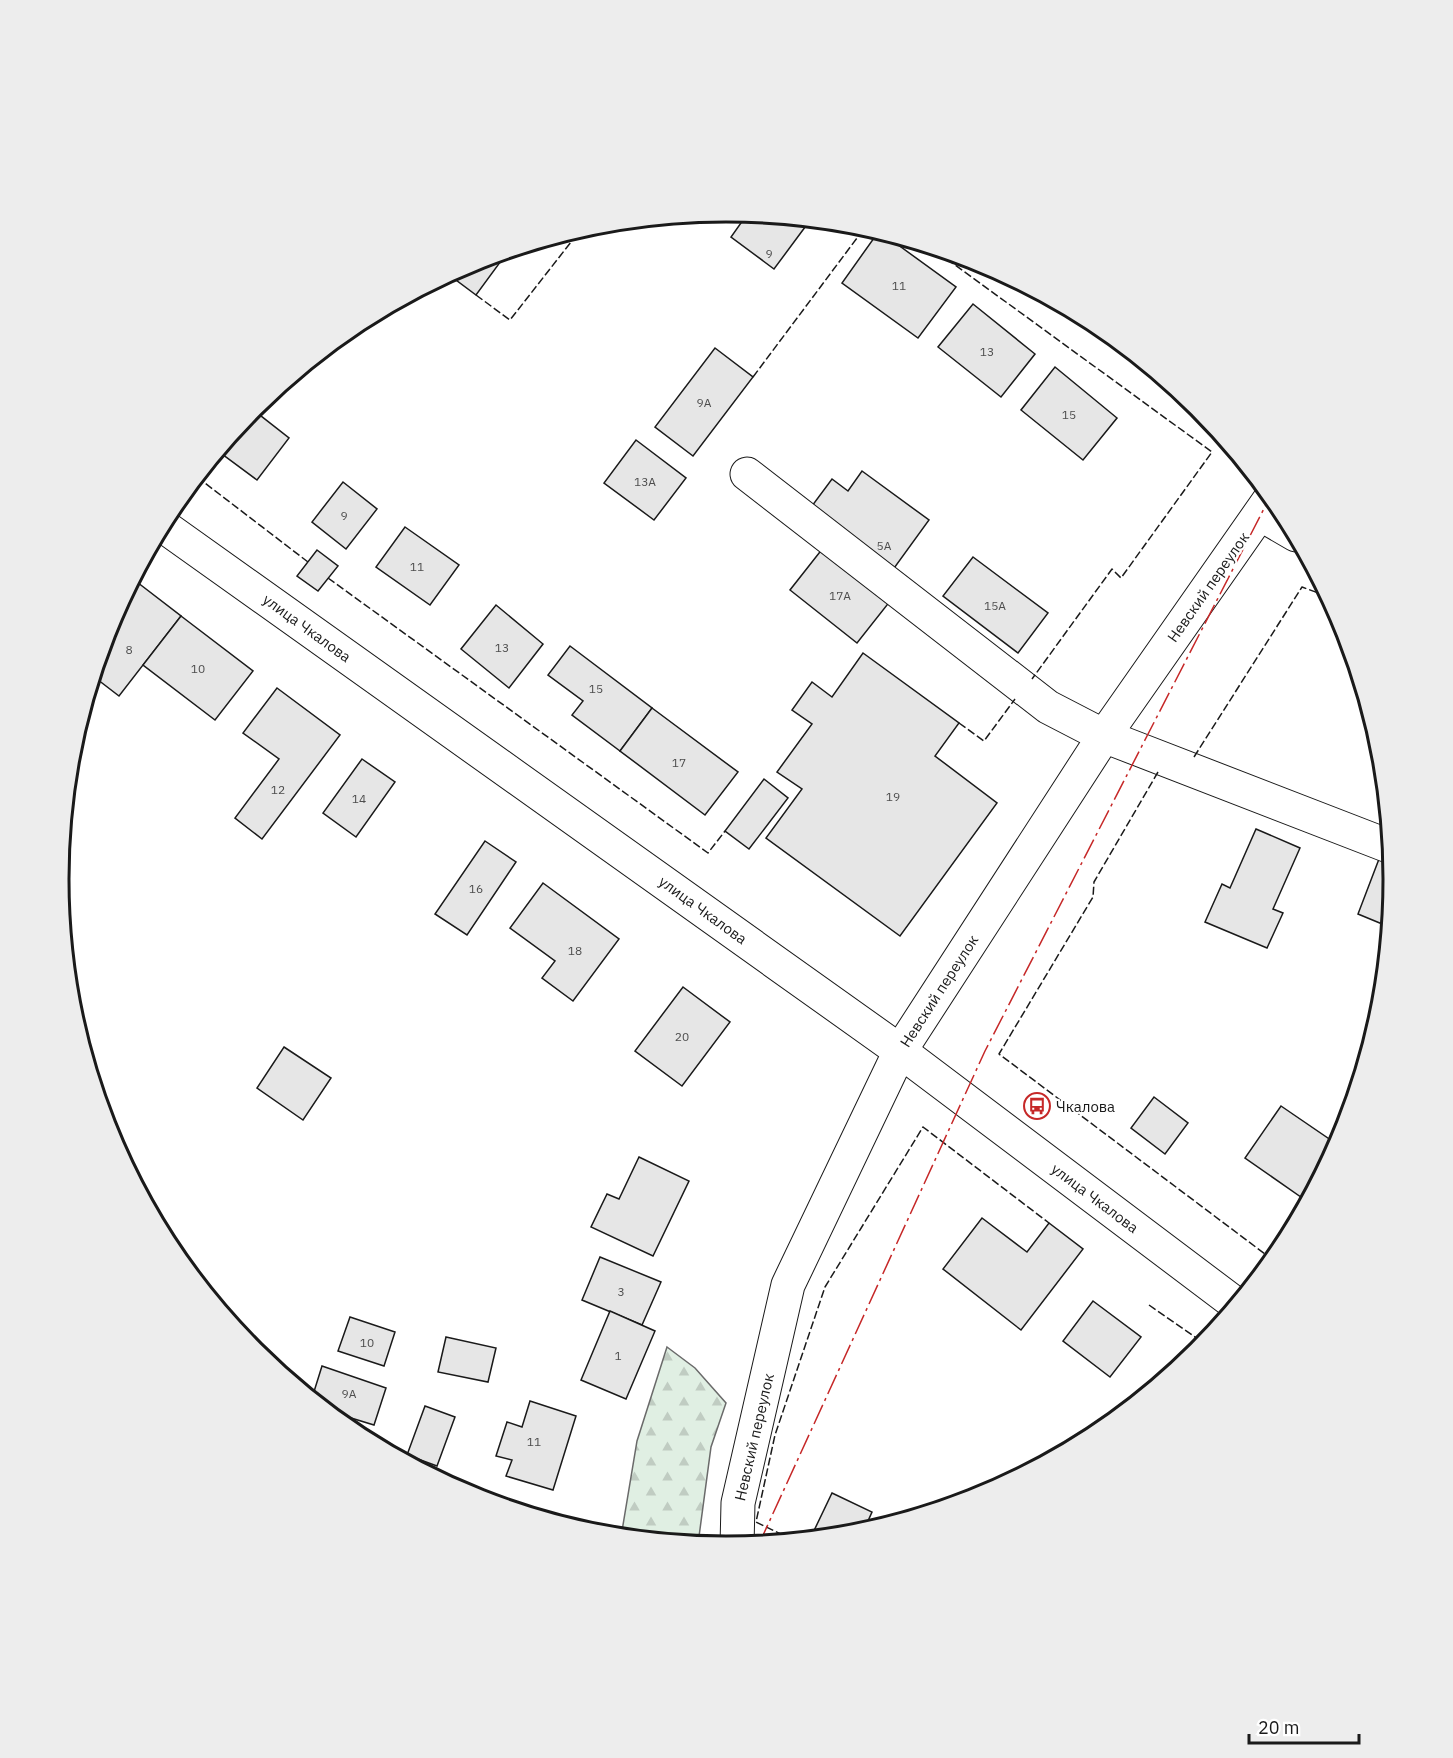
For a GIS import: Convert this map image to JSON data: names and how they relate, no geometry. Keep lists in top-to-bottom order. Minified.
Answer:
{"streets":{"street":["Невский переулок","улица Чкалова"]},"crossings":[["Невский переулок","улица Чкалова"]],"places":{"bus stop":["Чкалова"]},"house_numbers":["9","11","13","9А","15","13А","9","5А","11","17А","15А","13","8","10","15","17","12","19","14","16","18","20","3","10","1","9А","11"],"scale_bar":"20 m"}
